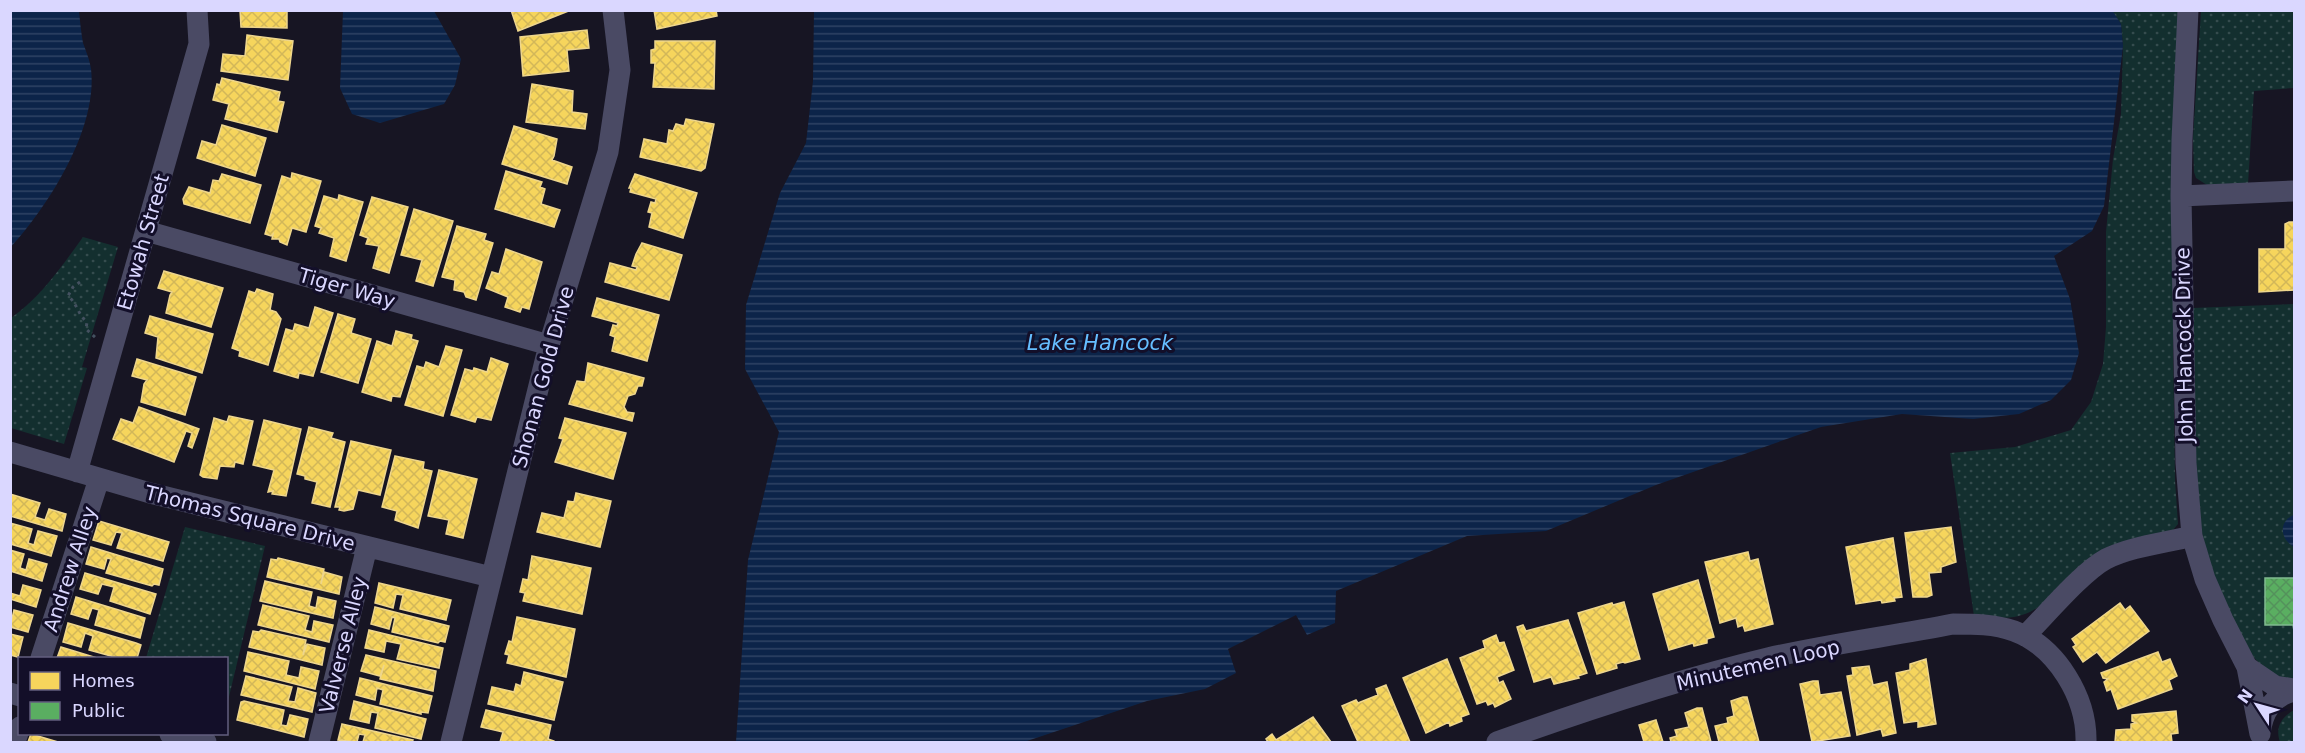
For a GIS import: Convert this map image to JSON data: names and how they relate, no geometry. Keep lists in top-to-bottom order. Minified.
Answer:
{"streets":{"street":["Etowah Street","Tiger Way","John Hancock Drive","Shonan Gold Drive","Thomas Square Drive","Andrew Alley","Valverse Alley","Minutemen Loop"]},"crossings":[["Etowah Street","Tiger Way"],["Etowah Street","Thomas Square Drive"],["Tiger Way","Shonan Gold Drive"],["Shonan Gold Drive","Thomas Square Drive"],["Thomas Square Drive","Andrew Alley"],["Thomas Square Drive","Valverse Alley"]],"water":["Lake Hancock"],"legend":["Homes","Public"],"north":"top left"}
